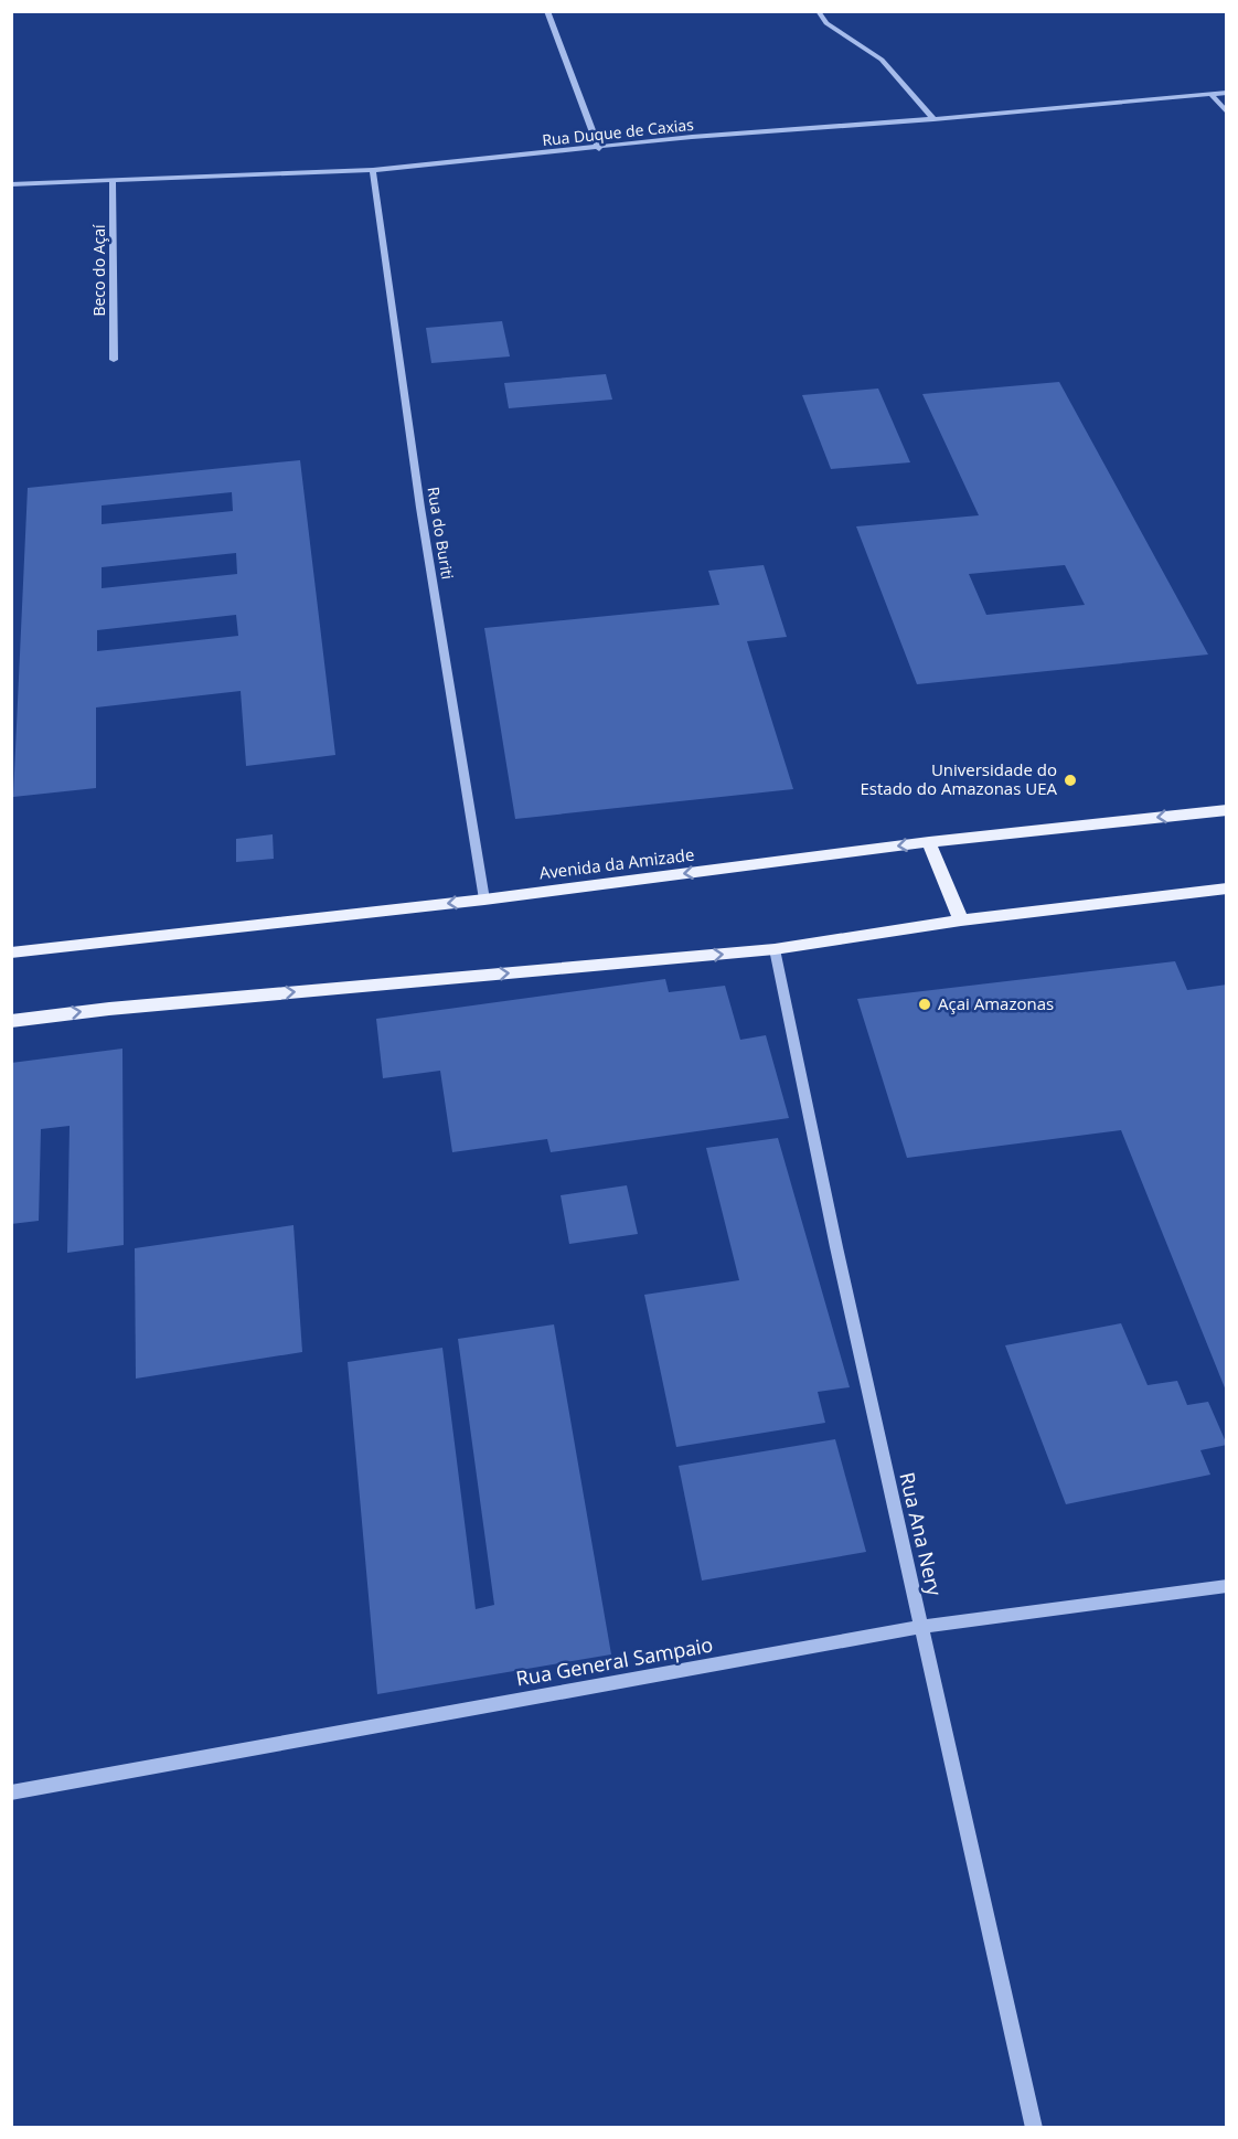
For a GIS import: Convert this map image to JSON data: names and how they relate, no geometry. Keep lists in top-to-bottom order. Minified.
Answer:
{"streets":{"main road":["Avenida da Amizade"],"street":["Rua Duque de Caxias","Beco do Açaí","Rua do Buriti","Rua Ana Nery","Rua General Sampaio"]},"crossings":[["Rua Duque de Caxias","Beco do Açaí"],["Rua Duque de Caxias","Rua do Buriti"],["Rua do Buriti","Avenida da Amizade"],["Rua Ana Nery","Rua General Sampaio"]],"places":["Universidade do Estado do Amazonas UEA","Açai Amazonas"]}
